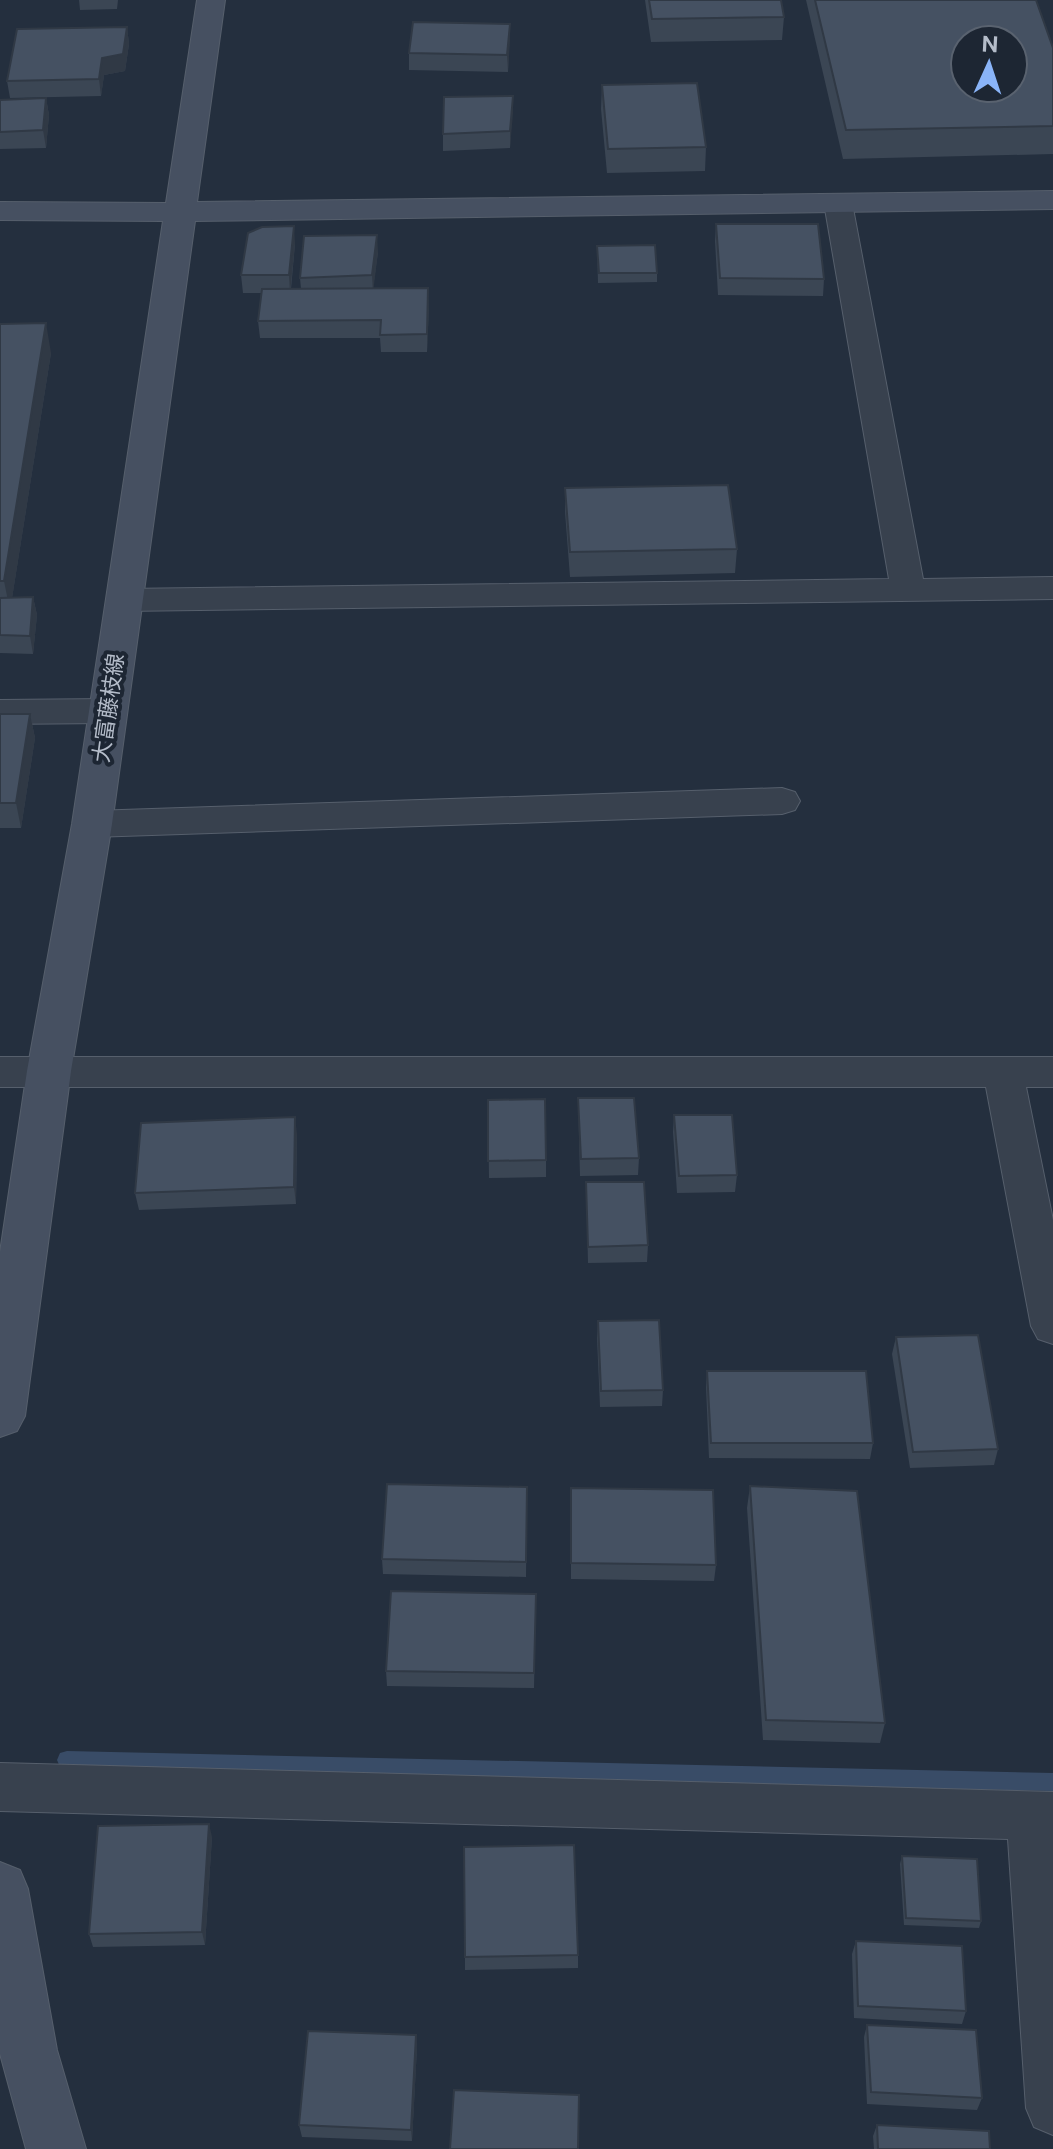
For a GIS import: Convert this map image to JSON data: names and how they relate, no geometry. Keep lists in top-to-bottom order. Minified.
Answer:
{"streets":{"main road":["大富藤枝線"]},"north":"top"}
